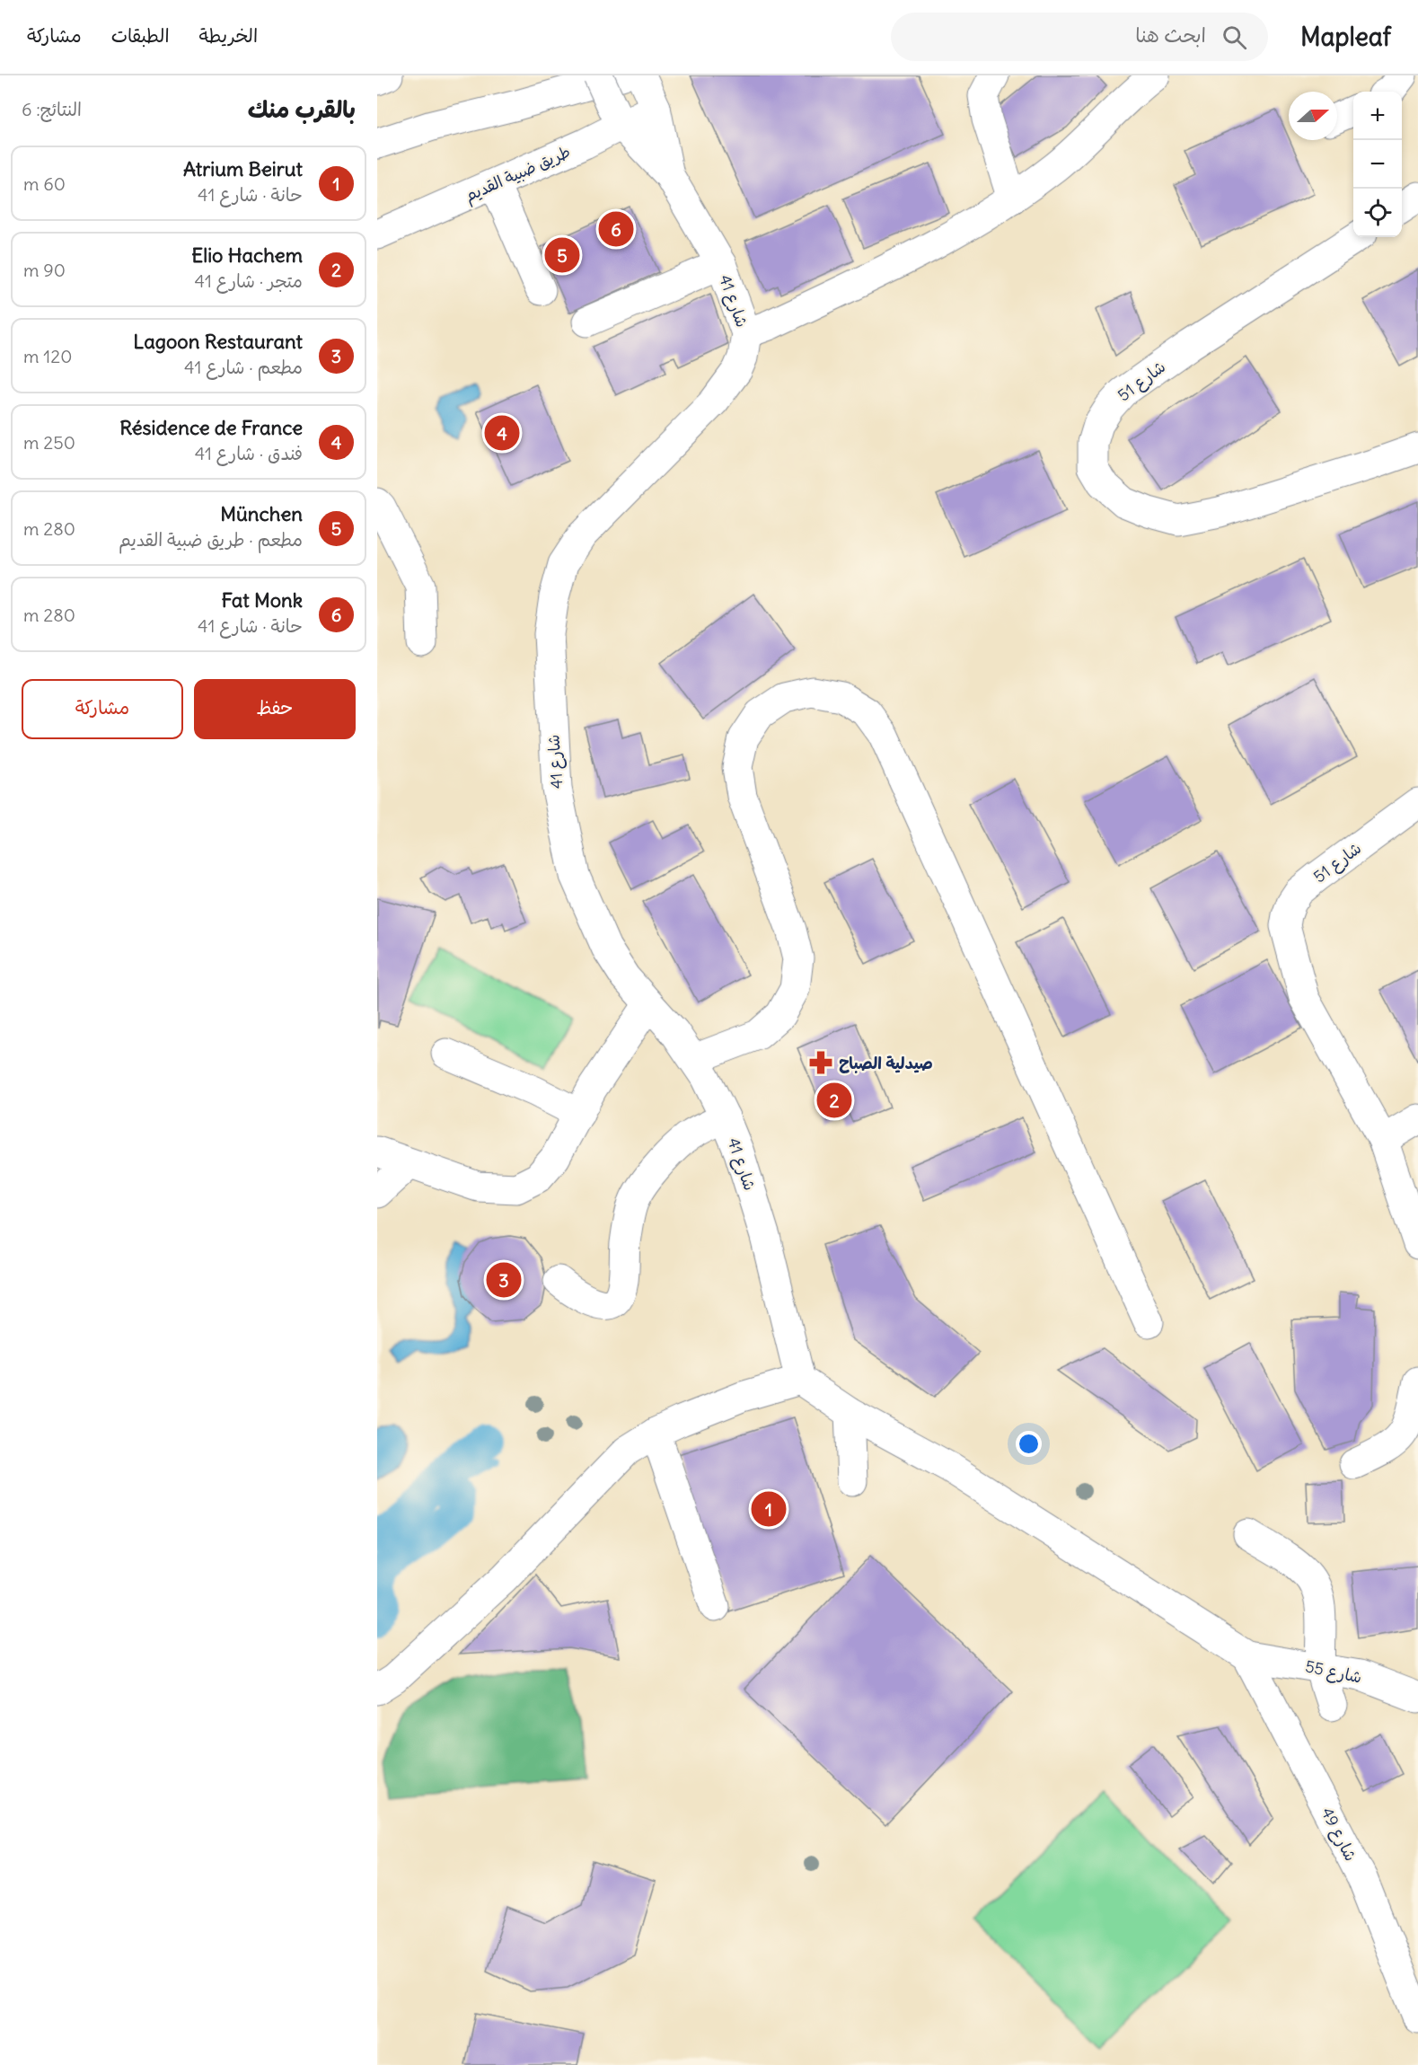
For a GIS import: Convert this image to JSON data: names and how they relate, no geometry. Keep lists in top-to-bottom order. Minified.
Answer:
{"streets":{"main road":["طريق ضبية القديم","شارع 41","شارع 51","شارع 55","شارع 49"]},"crossings":[["طريق ضبية القديم","شارع 41"],["شارع 55","شارع 49"]],"places":{"pharmacy":["صيدلية الصباح"]},"north":"right","page":{"header":"Mapleaf","search":"ابحث هنا","nav":["الخريطة","الطبقات","مشاركة"],"heading":["بالقرب منك","النتائج: 6"],"map_buttons":["+","−"],"list":[{"mark":"1","name":"Atrium Beirut","note":"حانة · شارع 41","value":"60 m"},{"mark":"2","name":"Elio Hachem","note":"متجر · شارع 41","value":"90 m"},{"mark":"3","name":"Lagoon Restaurant","note":"مطعم · شارع 41","value":"120 m"},{"mark":"4","name":"Résidence de France","note":"فندق · شارع 41","value":"250 m"},{"mark":"5","name":"München","note":"مطعم · طريق ضبية القديم","value":"280 m"},{"mark":"6","name":"Fat Monk","note":"حانة · شارع 41","value":"280 m"}],"pins":["6","5","4","2","3","1"],"buttons":["حفظ","مشاركة"]}}
